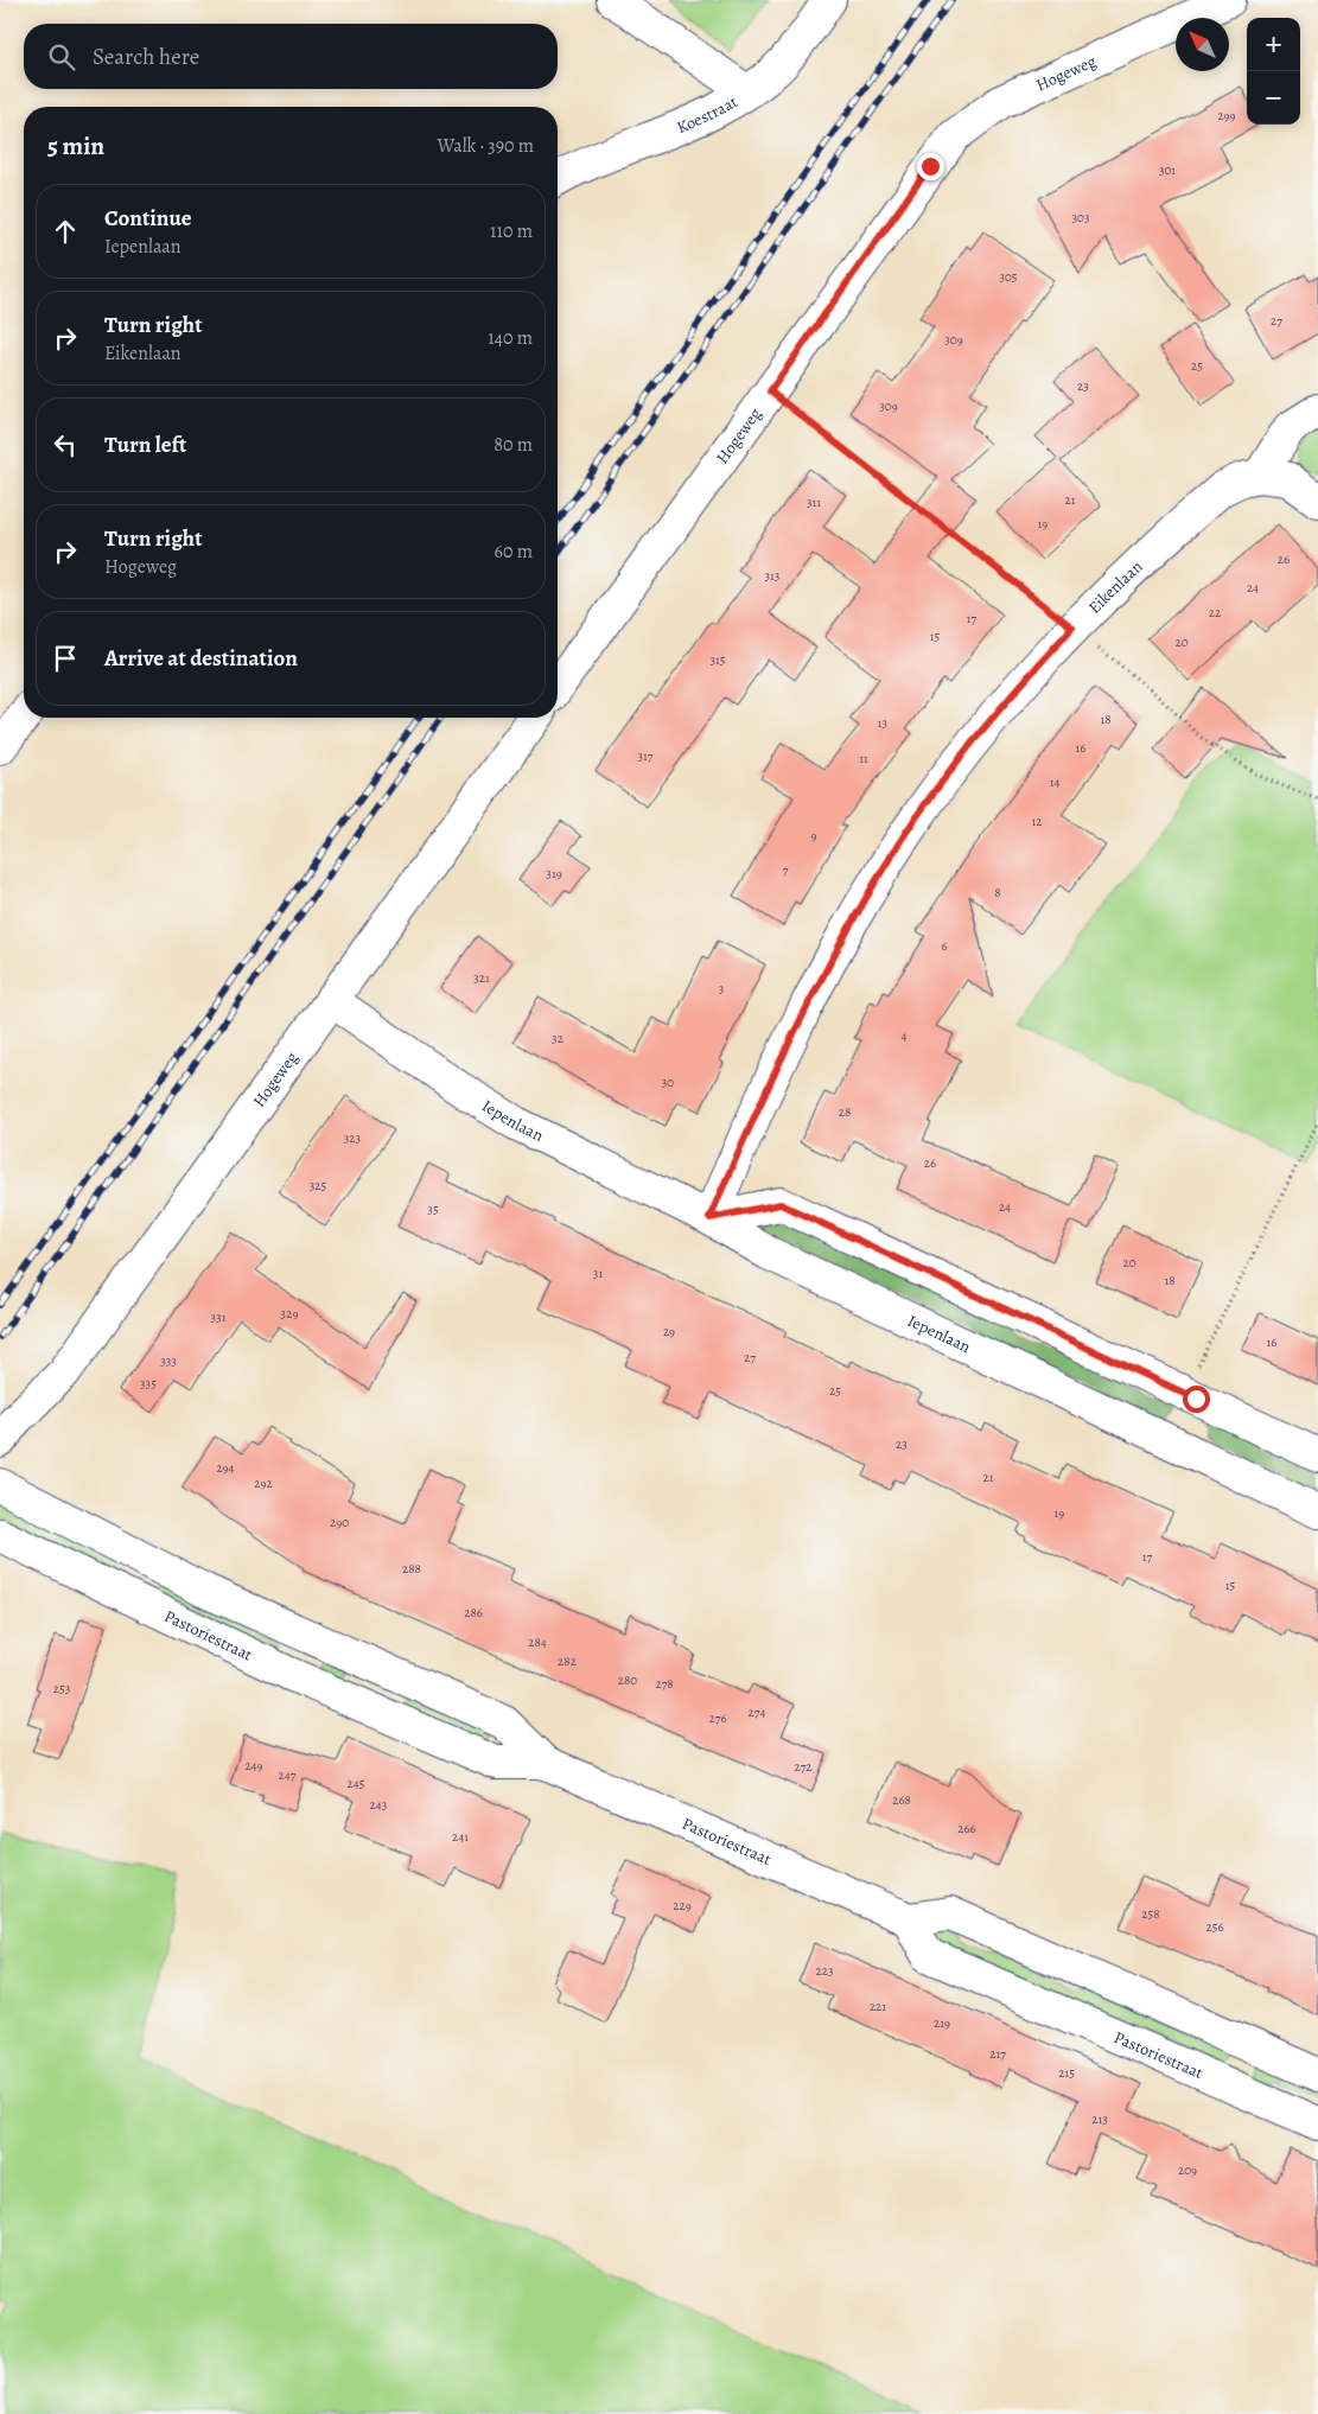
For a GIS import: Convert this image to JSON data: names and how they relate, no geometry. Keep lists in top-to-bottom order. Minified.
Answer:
{"streets":{"street":["Hogeweg","Koestraat","Eikenlaan","Iepenlaan","Pastoriestraat"]},"crossings":[["Hogeweg","Iepenlaan"],["Eikenlaan","Iepenlaan"]],"house_numbers":["299","301","303","305","27","309","25","23","309","21","311","19","26","313","24","22","17","15","20","315","18","13","16","317","11","14","12","9","7","319","8","6","321","3","4","32","30","28","323","26","325","24","35","20","31","18","329","331","29","16","27","333","335","25","23","294","21","292","19","290","17","288","15","286","284","282","280","278","253","274","276","249","272","247","245","268","243","266","241","229","258","256","223","221","219","217","215","213","209"],"north":"top left","page":{"map_buttons":["+","−"],"search":"Search here","heading":["5 min","Walk · 390 m"],"list":[["Continue","Iepenlaan","110 m"],["Turn right","Eikenlaan","140 m"],["Turn left","80 m"],["Turn right","Hogeweg","60 m"],"Arrive at destination"]}}
